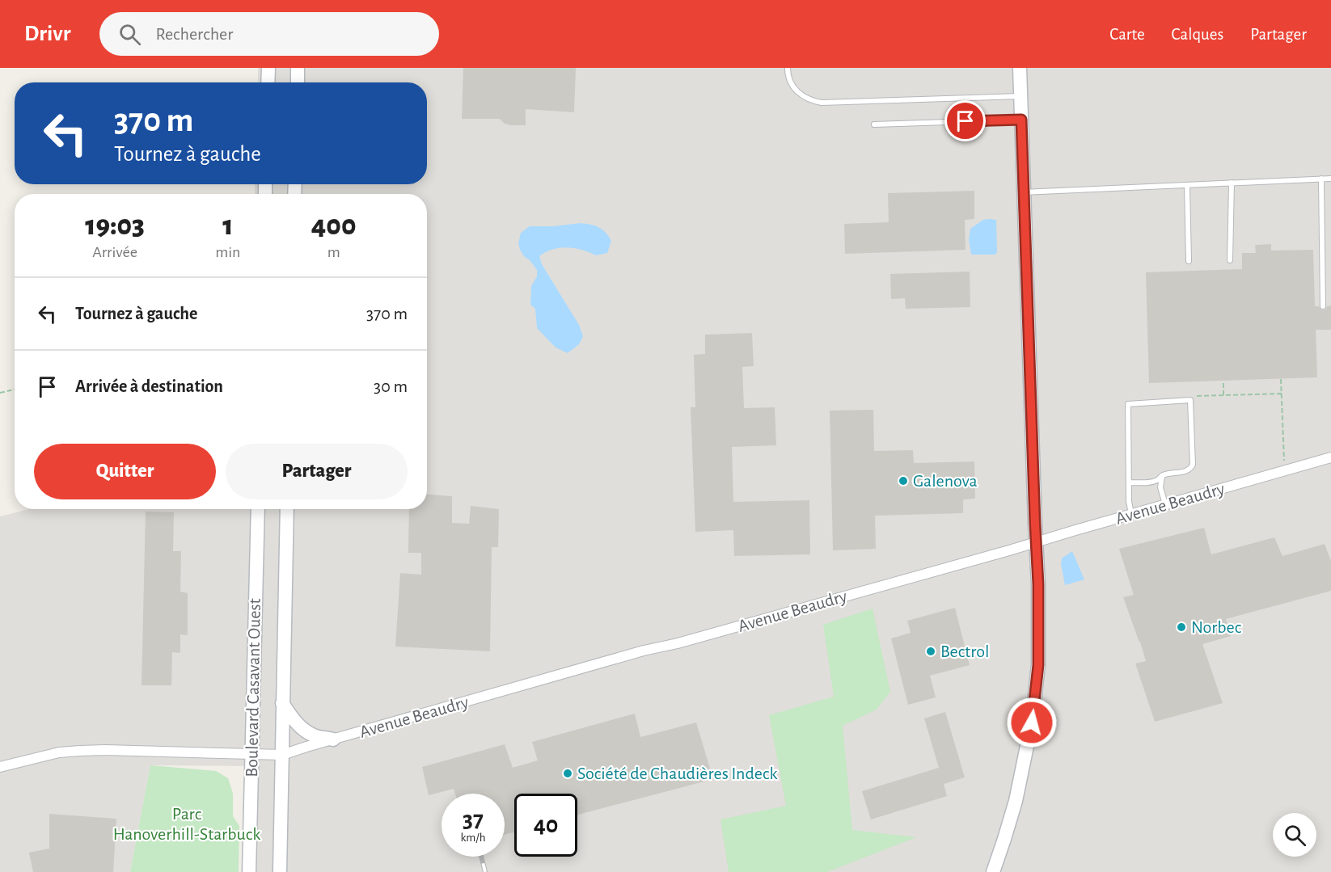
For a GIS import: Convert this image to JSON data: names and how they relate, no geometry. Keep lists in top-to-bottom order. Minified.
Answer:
{"streets":{"main road":["Boulevard Casavant Ouest"],"street":["Avenue Beaudry"]},"crossings":[["Avenue Beaudry","Boulevard Casavant Ouest"]],"parks":["Parc Hanoverhill-Starbuck"],"places":["Galenova","Norbec","Bectrol","Société de Chaudières Indeck"],"page":{"header":"Drivr","search":"Rechercher","nav":["Carte","Calques","Partager"],"turn":["370 m","Tournez à gauche"],"eta":["19:03","Arrivée","1","min","400","m"],"list":[{"name":"Tournez à gauche","value":"370 m"},{"name":"Arrivée à destination","value":"30 m"}],"buttons":["Quitter","Partager"],"speed":"37 km/h","limit":"40"}}
